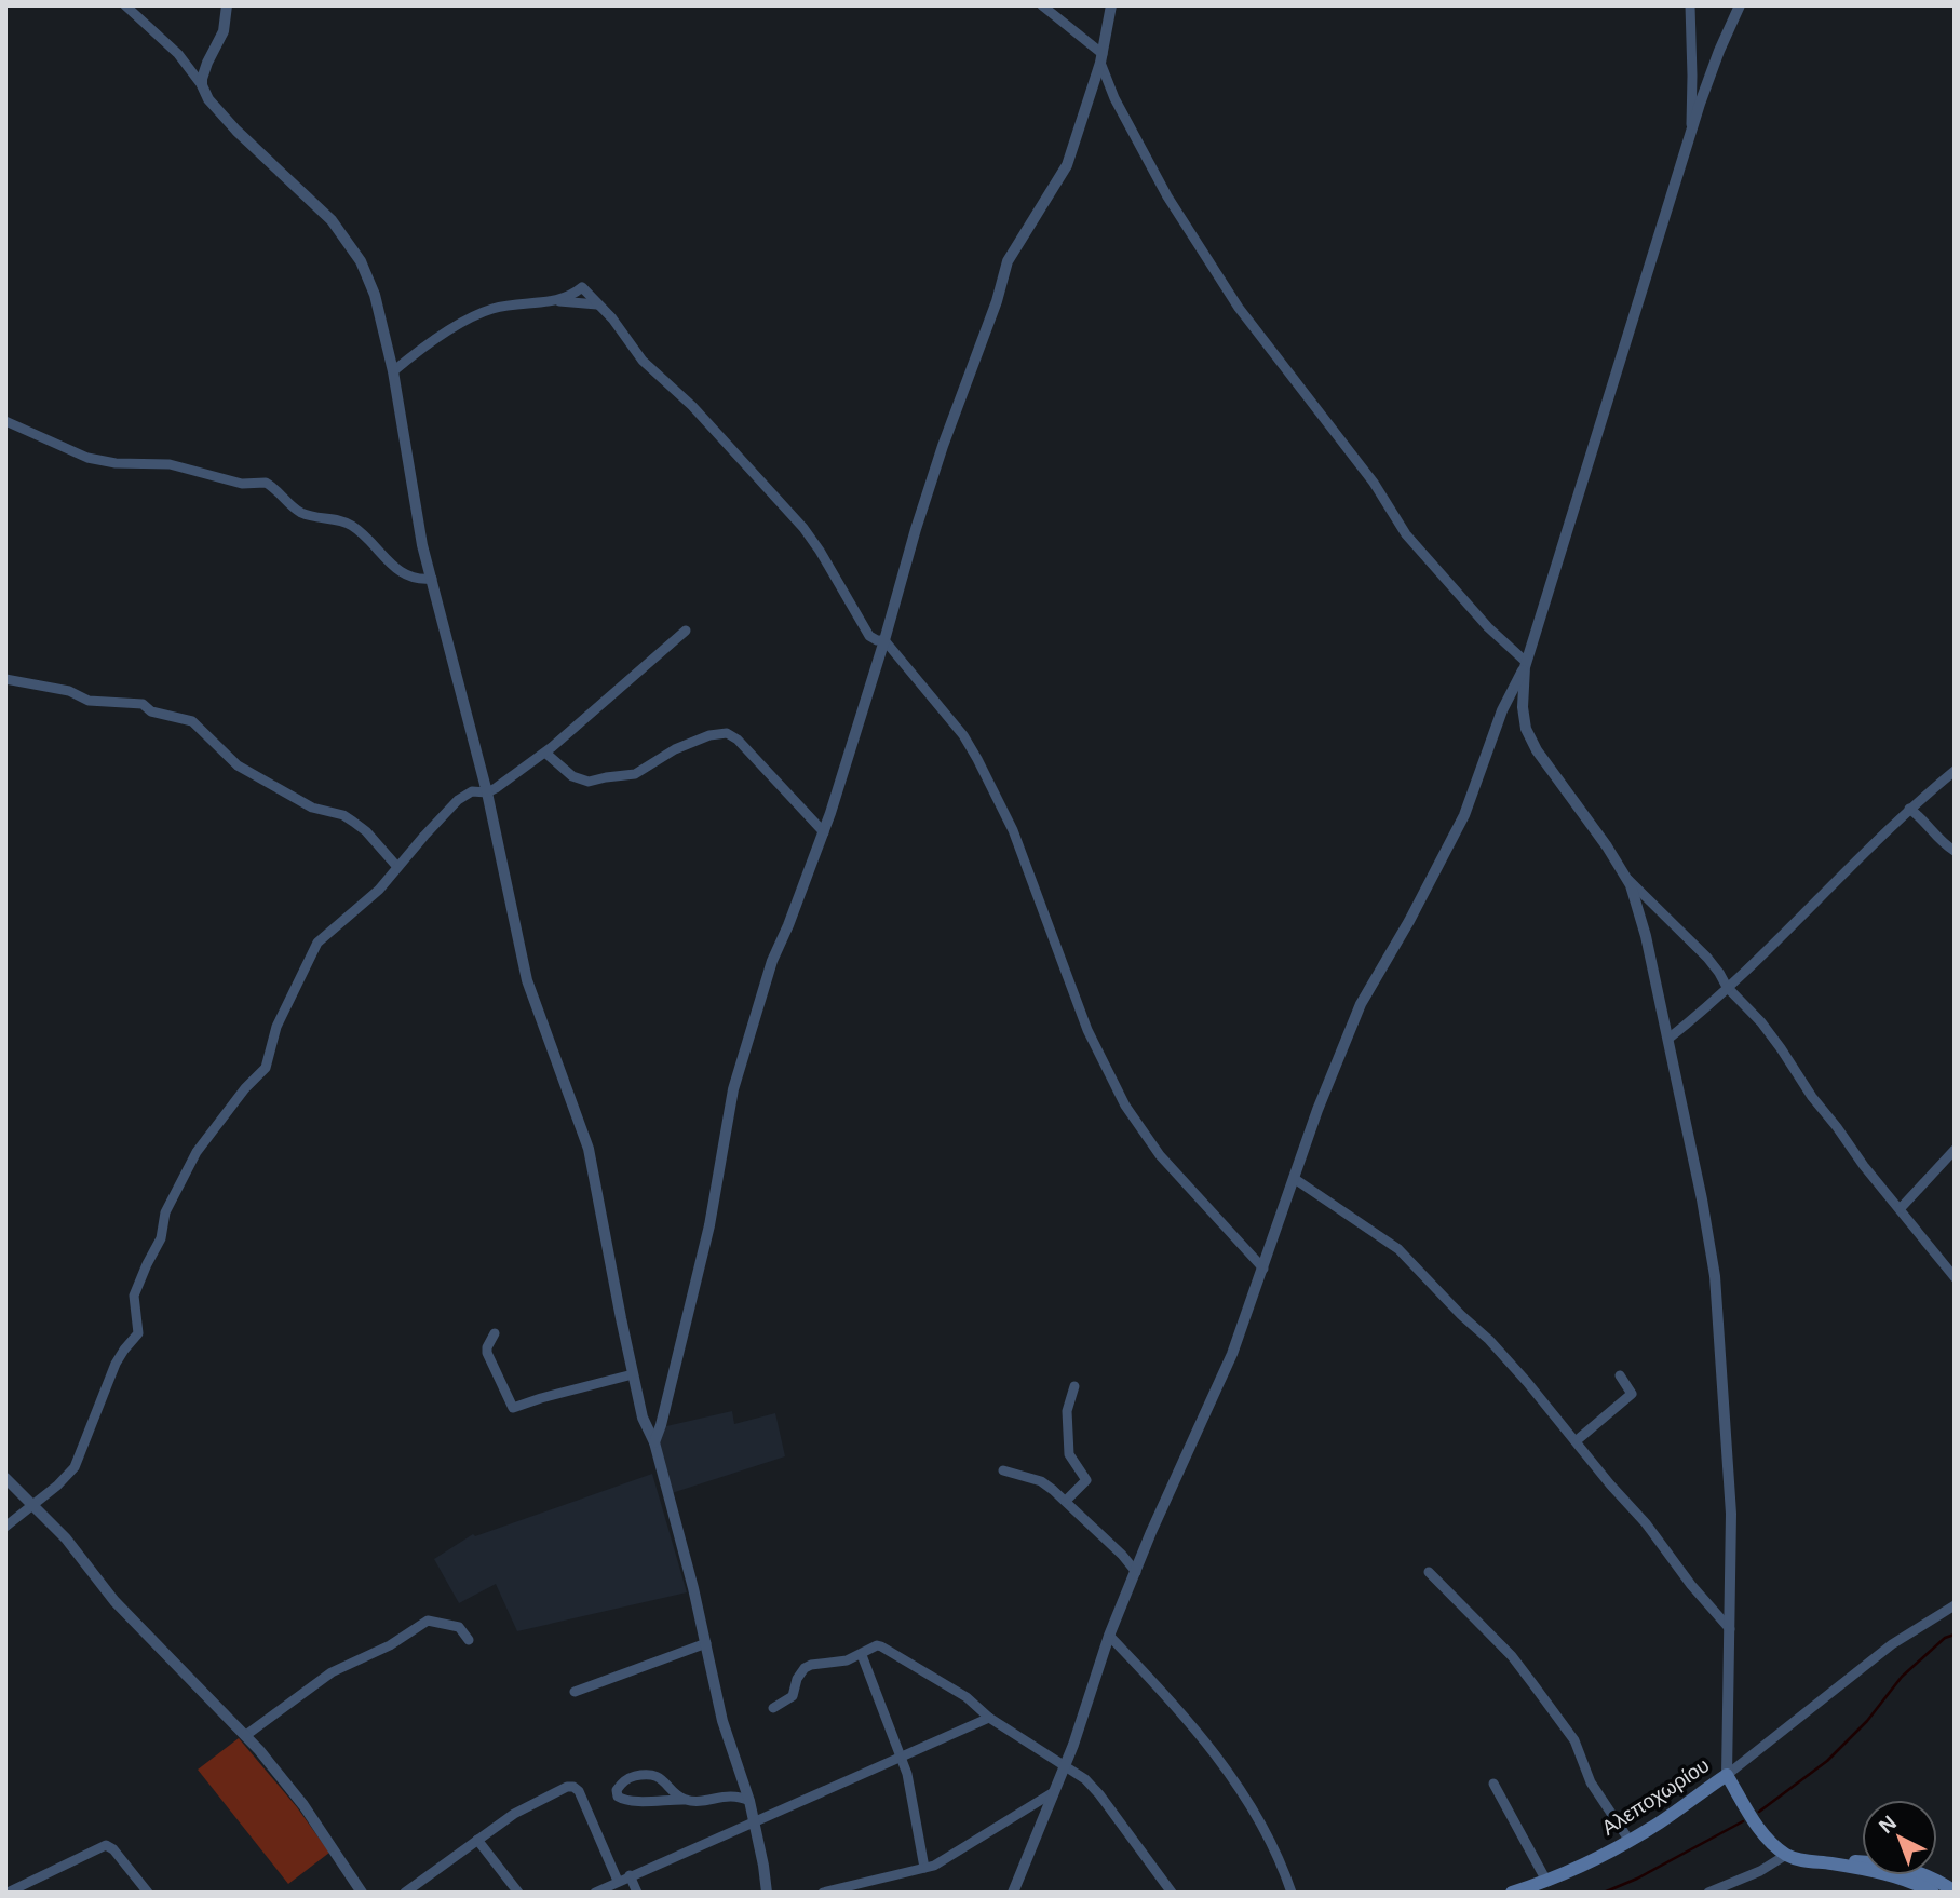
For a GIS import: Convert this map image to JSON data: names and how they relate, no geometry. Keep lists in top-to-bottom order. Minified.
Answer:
{"streets":{"main road":["Αλεποχωρίου"]},"north":"top left"}
